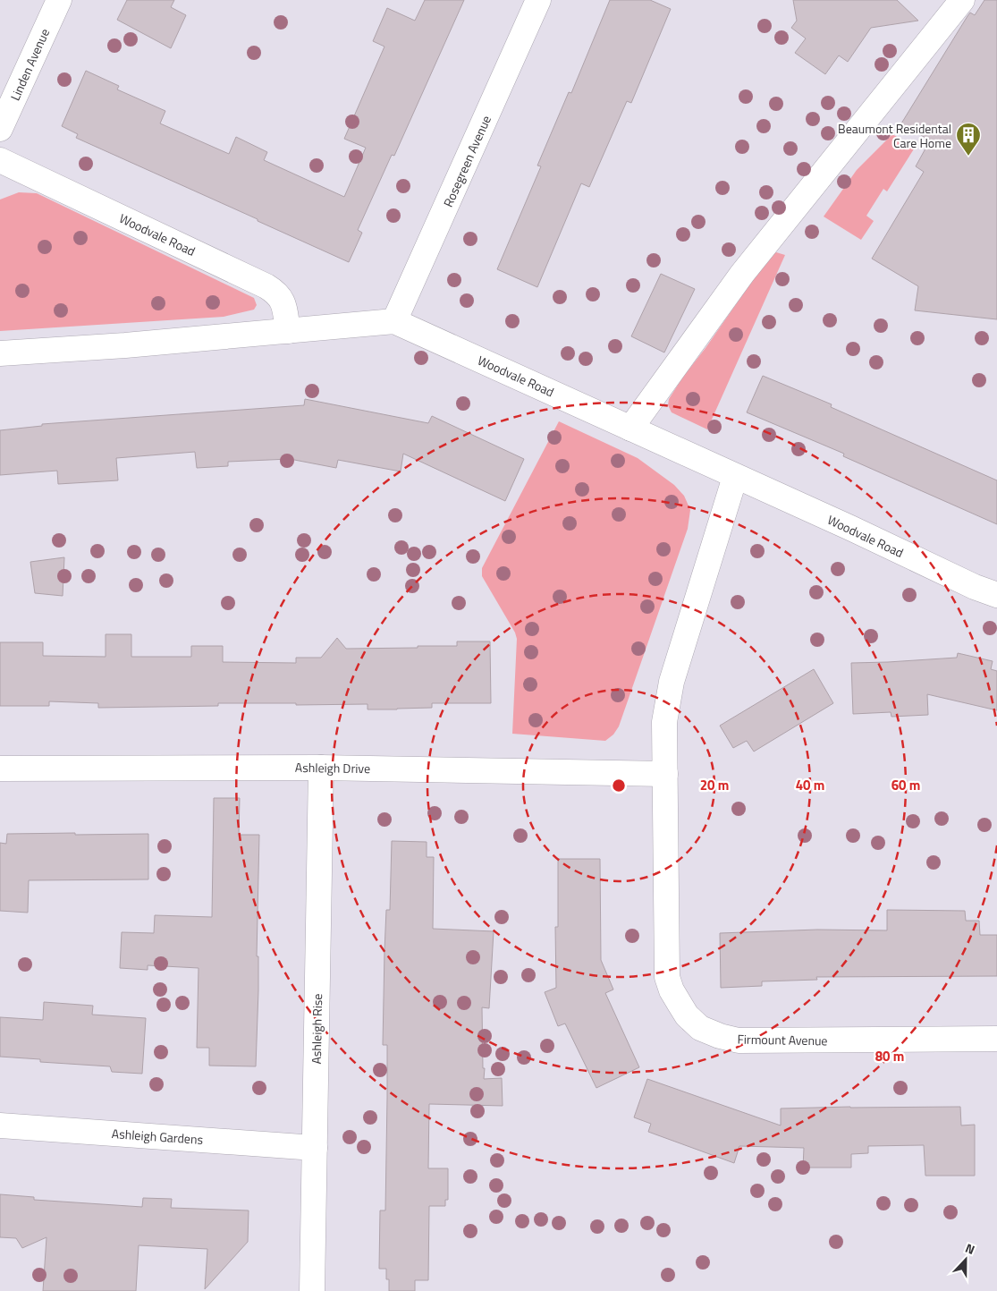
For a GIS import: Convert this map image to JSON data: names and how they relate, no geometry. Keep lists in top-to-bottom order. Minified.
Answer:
{"streets":{"street":["Linden Avenue","Rosegreen Avenue","Woodvale Road","Ashleigh Drive","Ashleigh Rise","Firmount Avenue","Ashleigh Gardens"]},"crossings":[["Rosegreen Avenue","Woodvale Road"],["Ashleigh Drive","Ashleigh Rise"],["Ashleigh Drive","Firmount Avenue"],["Ashleigh Rise","Ashleigh Gardens"]],"places":{"building":["Beaumont Residental Care Home"]},"north":"top","rings":["20 m","40 m","60 m","80 m"]}
